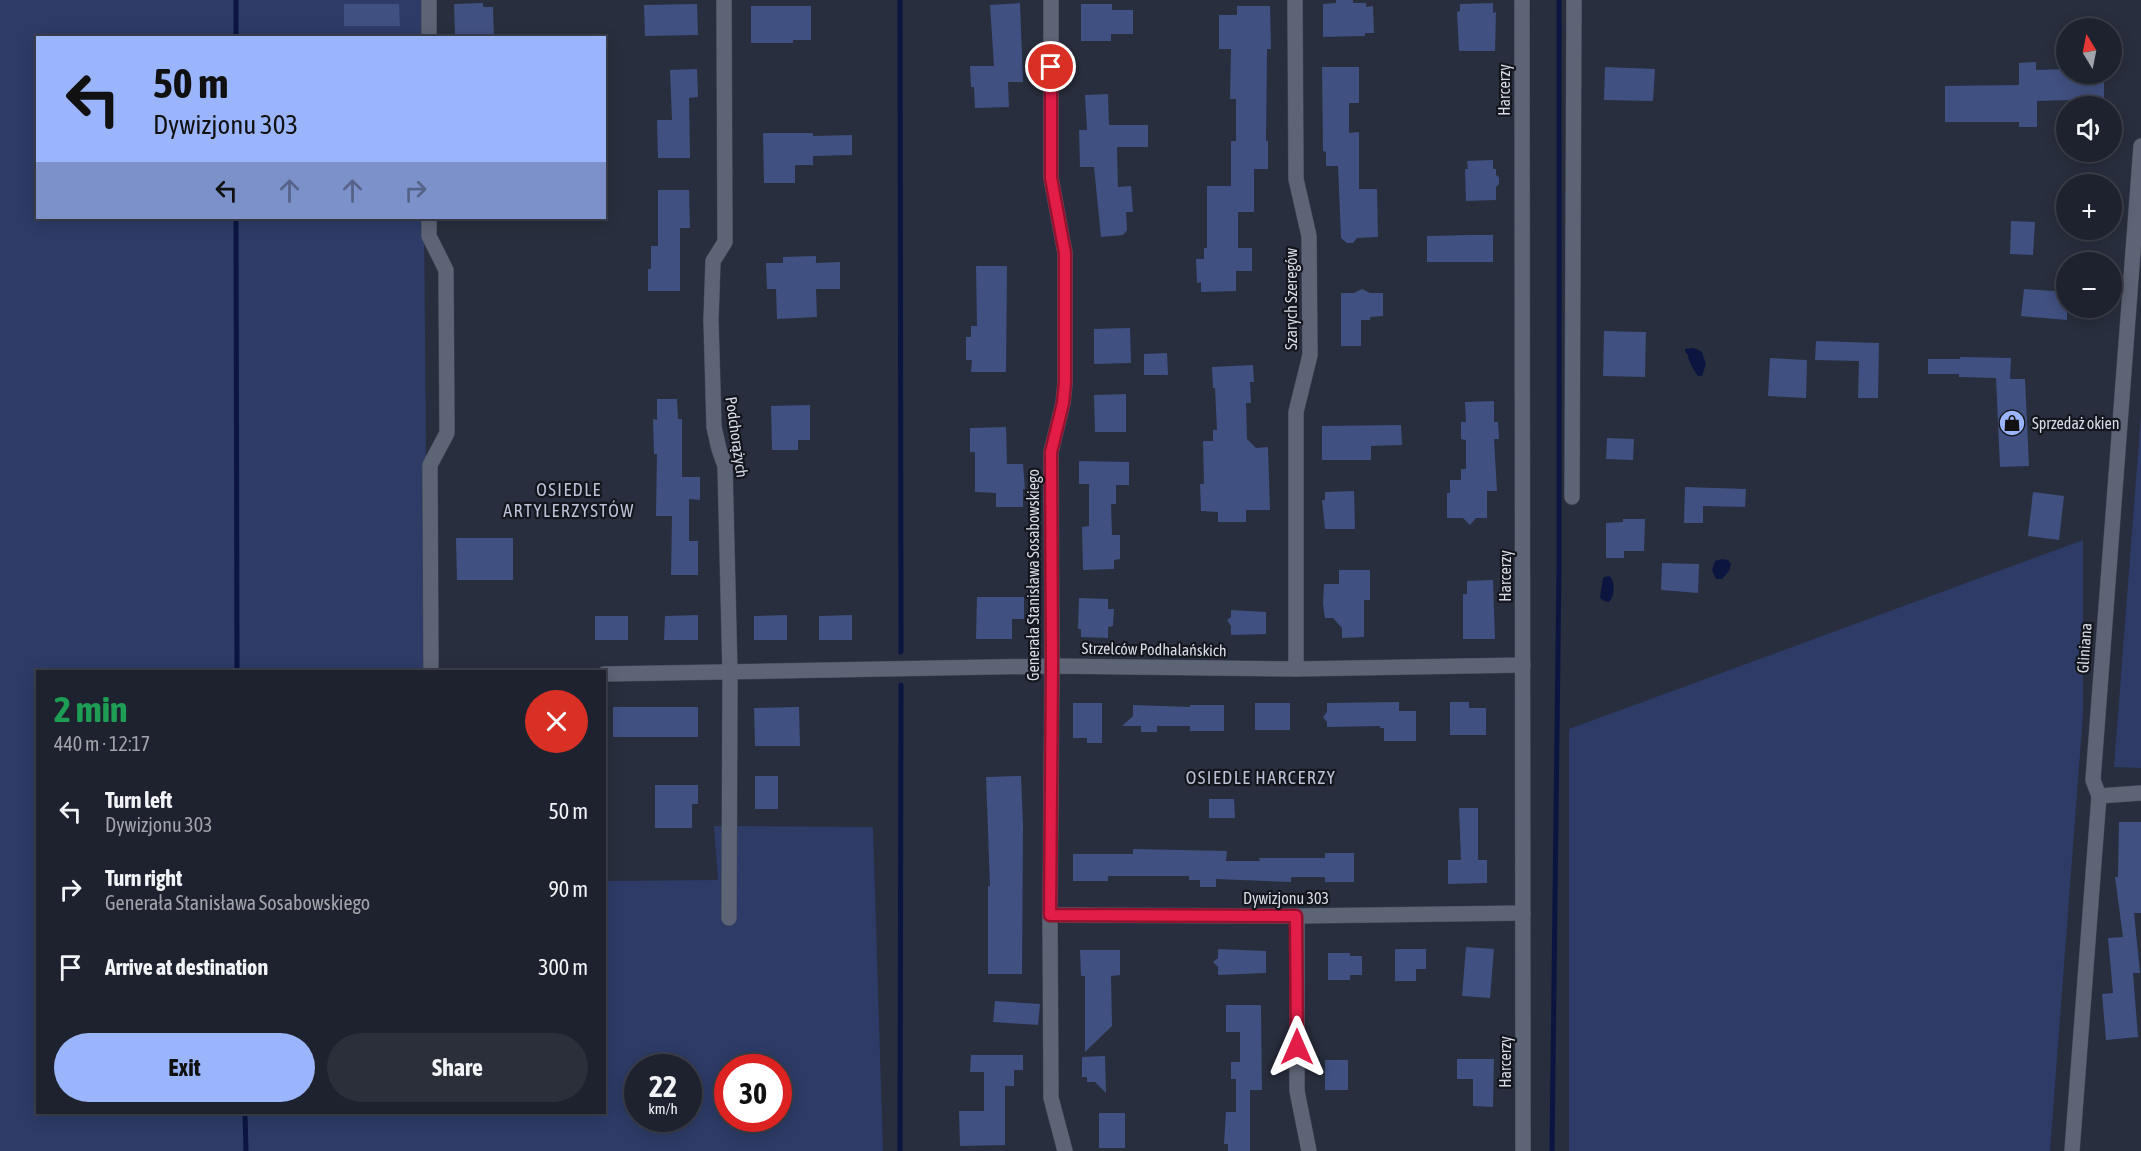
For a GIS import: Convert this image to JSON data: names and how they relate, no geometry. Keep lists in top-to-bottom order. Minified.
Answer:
{"streets":{"street":["Harcerzy","Szarych Szeregów","Podchorążych","Generała Stanisława Sosabowskiego","Gliniana","Strzelców Podhalańskich","Dywizjonu 303"]},"crossings":[["Harcerzy","Strzelców Podhalańskich"],["Harcerzy","Dywizjonu 303"],["Szarych Szeregów","Strzelców Podhalańskich"],["Podchorążych","Strzelców Podhalańskich"],["Generała Stanisława Sosabowskiego","Strzelców Podhalańskich"],["Generała Stanisława Sosabowskiego","Dywizjonu 303"]],"districts":["OSIEDLE ARTYLERZYSTÓW","OSIEDLE HARCERZY"],"places":{"shop":["Sprzedaż okien"]},"north":"top","page":{"map_buttons":["+","−"],"turn":["50 m","Dywizjonu 303"],"heading":["2 min","440 m · 12:17"],"list":[{"name":"Turn left","note":"Dywizjonu 303","value":"50 m"},{"name":"Turn right","note":"Generała Stanisława Sosabowskiego","value":"90 m"},{"name":"Arrive at destination","value":"300 m"}],"buttons":["Exit","Share"],"speed":"22 km/h","limit":"30"}}
